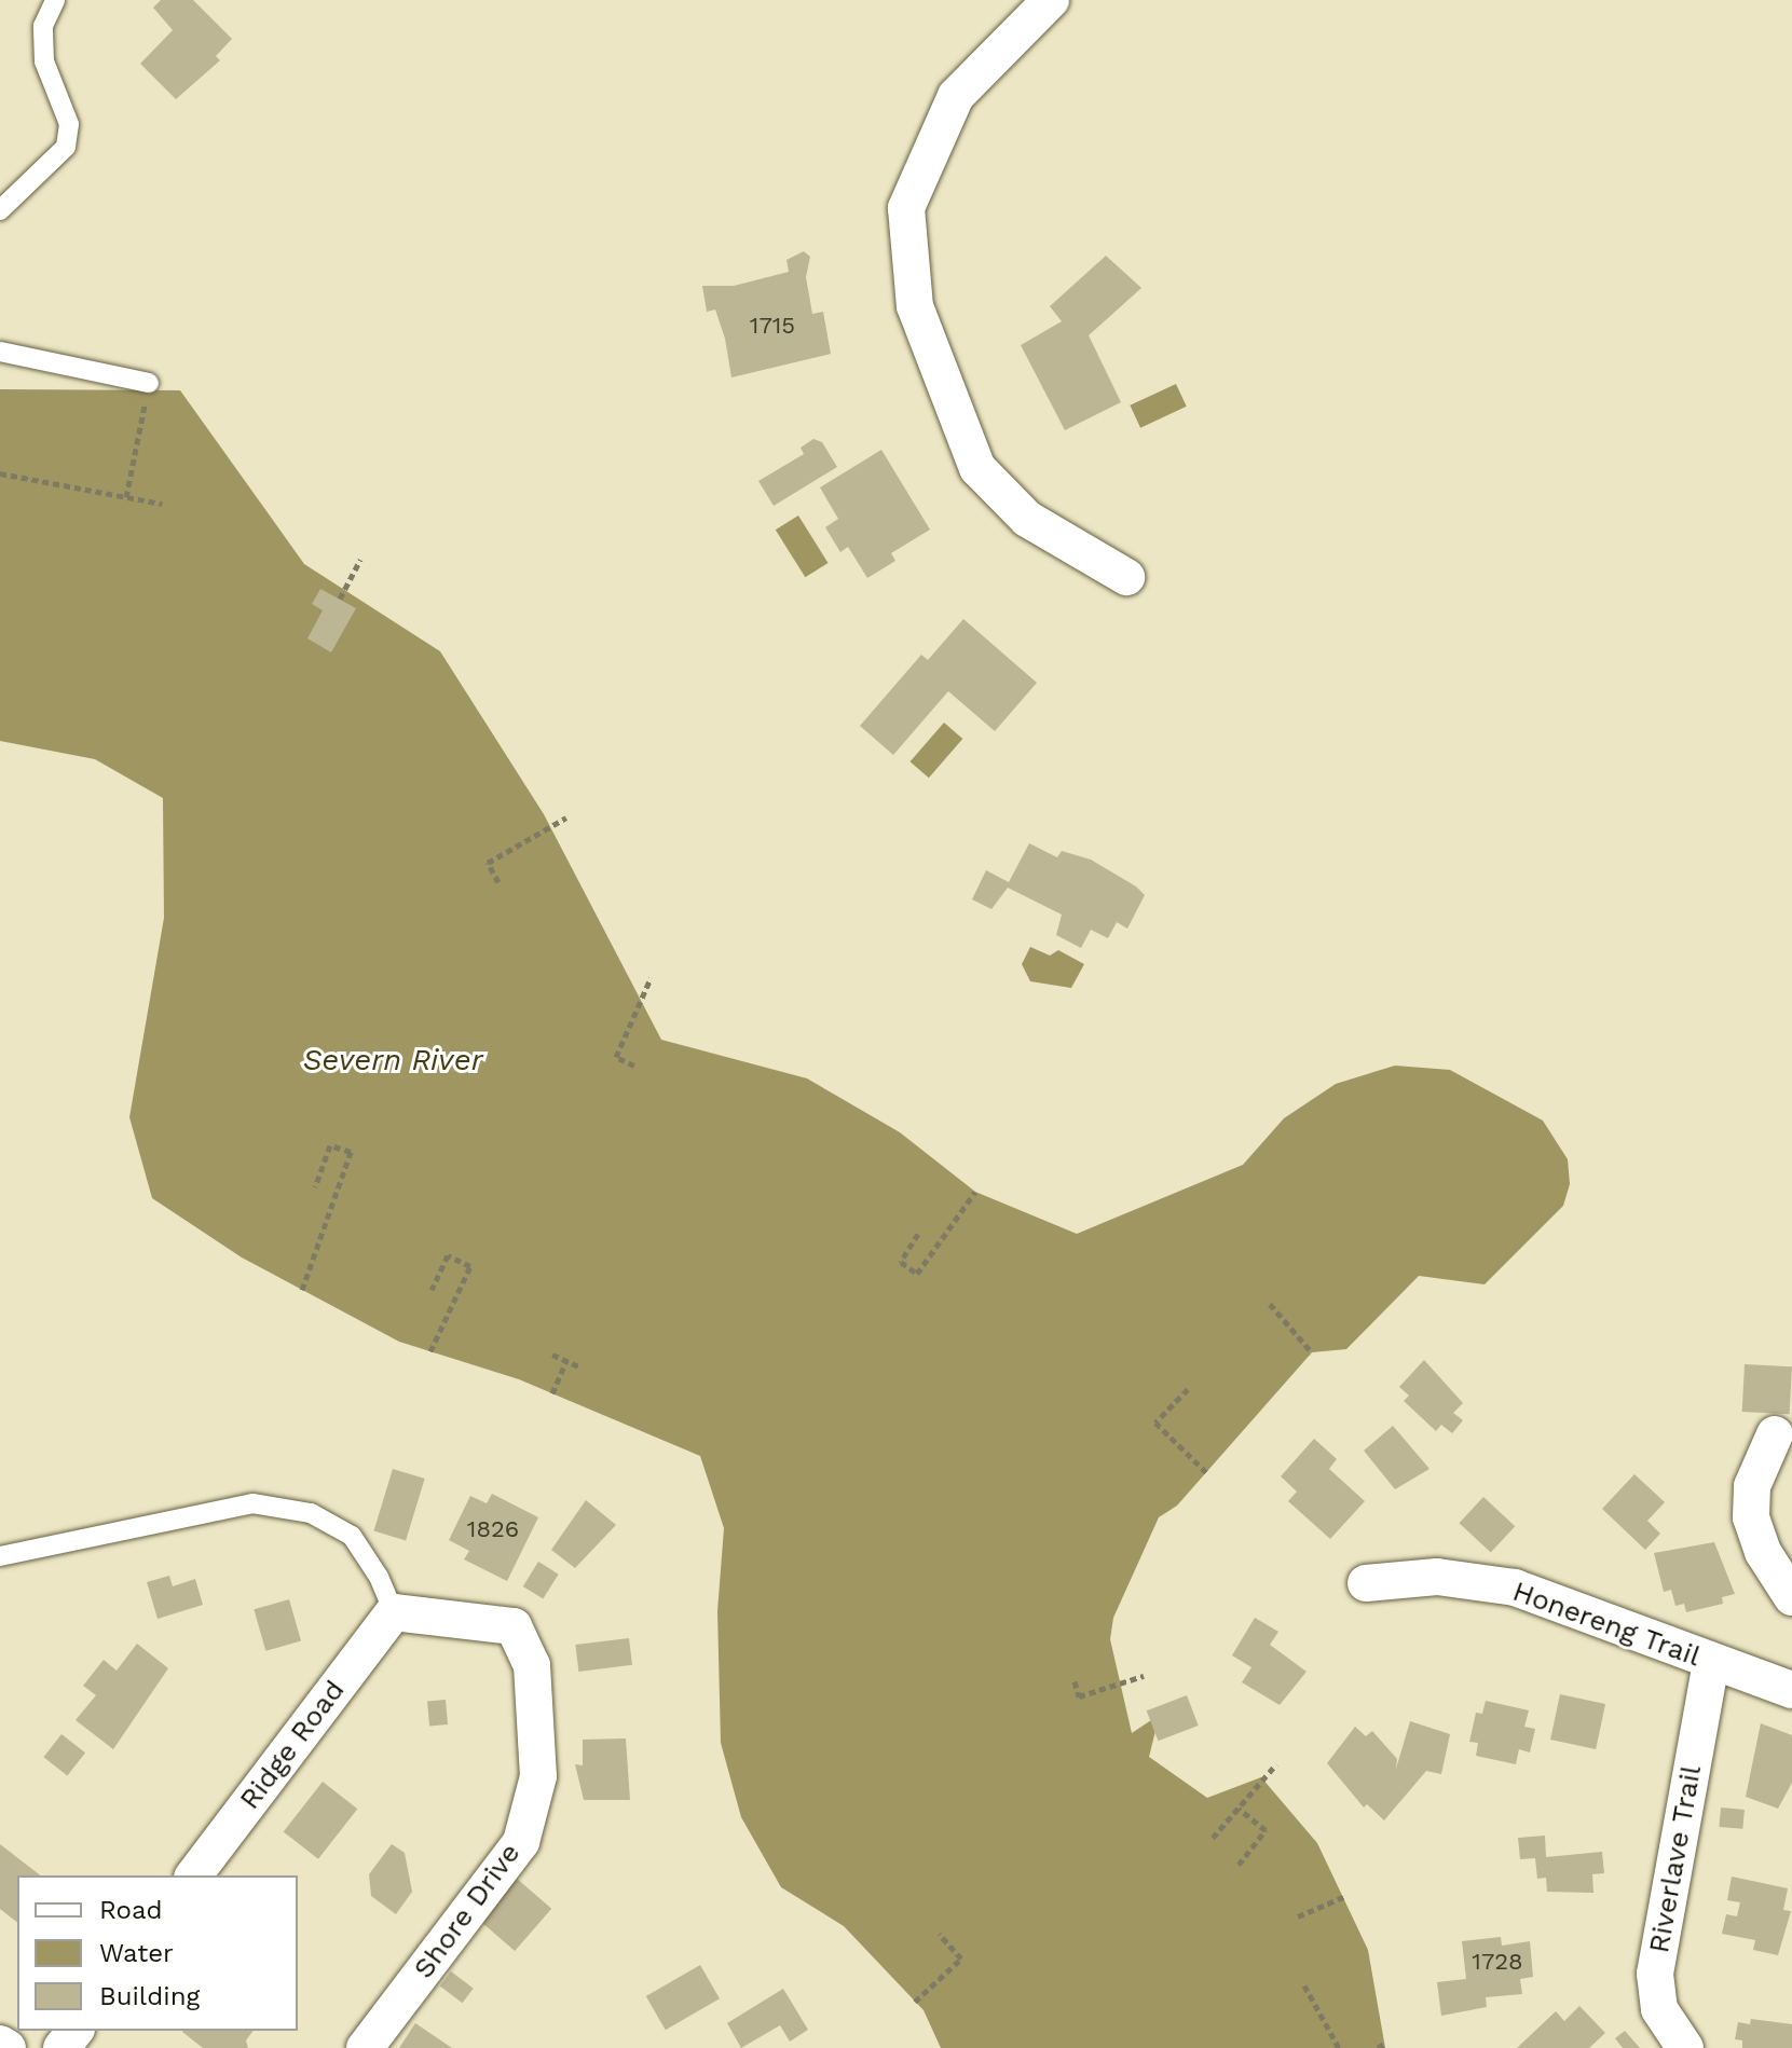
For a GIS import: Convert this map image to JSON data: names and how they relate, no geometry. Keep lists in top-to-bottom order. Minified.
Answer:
{"streets":{"street":["Honereng Trail","Ridge Road","Riverlave Trail","Shore Drive"]},"crossings":[["Honereng Trail","Riverlave Trail"],["Ridge Road","Shore Drive"]],"water":["Severn River"],"house_numbers":["1715","1826","1728"],"legend":["Road","Water","Building"]}
